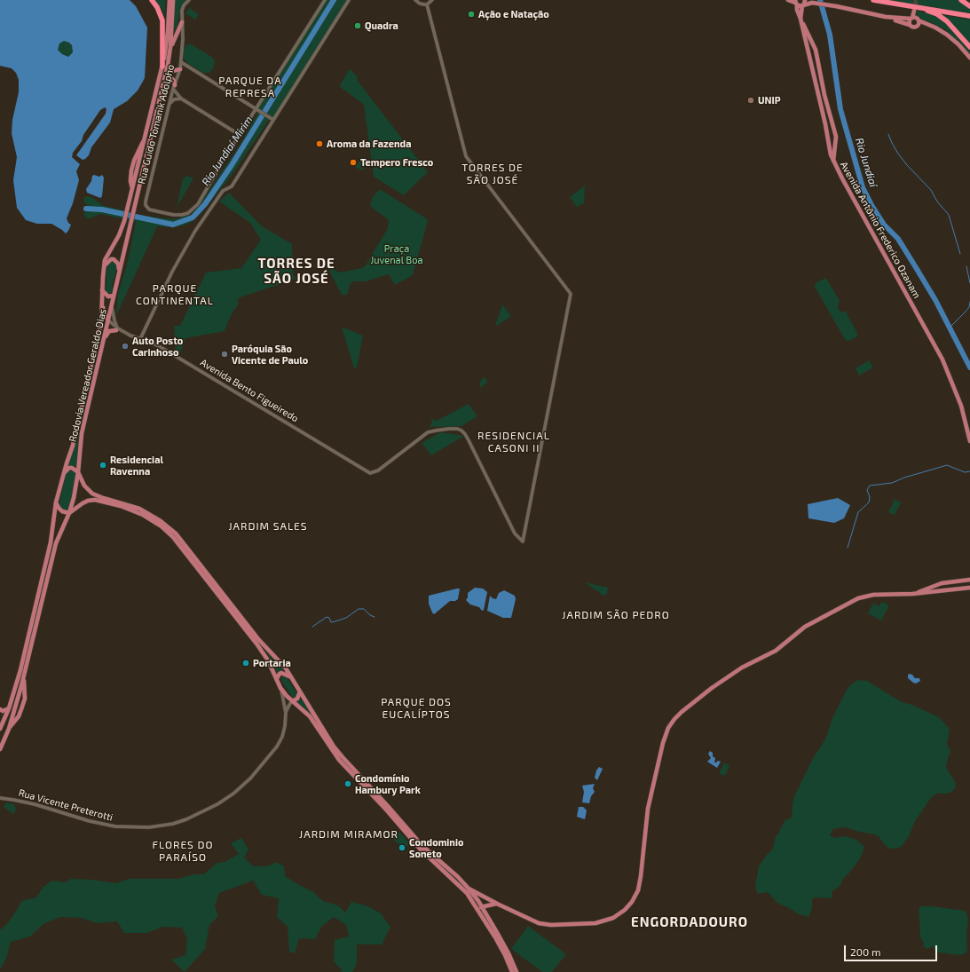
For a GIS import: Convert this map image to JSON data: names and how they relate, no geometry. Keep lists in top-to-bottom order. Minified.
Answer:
{"streets":{"main road":["Avenida Antônio Frederico Ozanam","Rodovia Vereador Geraldo Dias"],"street":["Rua Guido Tomanik Adolpho","Avenida Bento Figueiredo","Rua Vicente Preterotti"]},"crossings":[["Rodovia Vereador Geraldo Dias","Avenida Bento Figueiredo"]],"districts":["PARQUE DA REPRESA","TORRES DE SÃO JOSÉ","TORRES DE SÃO JOSÉ","PARQUE CONTINENTAL","RESIDENCIAL CASONI II","JARDIM SALES","JARDIM SÃO PEDRO","PARQUE DOS EUCALÍPTOS","JARDIM MIRAMOR","FLORES DO PARAÍSO","ENGORDADOURO"],"water":["Rio Jundiaí Mirim","Rio Jundiaí"],"parks":["Praça Juvenal Boa"],"places":["Ação e Natação","Quadra","UNIP","Aroma da Fazenda","Tempero Fresco","Auto Posto Carinhoso","Paróquia São Vicente de Paulo","Residencial Ravenna","Portaria","Condomínio Hambury Park","Condominio Soneto"],"scale_bar":"200 m"}
